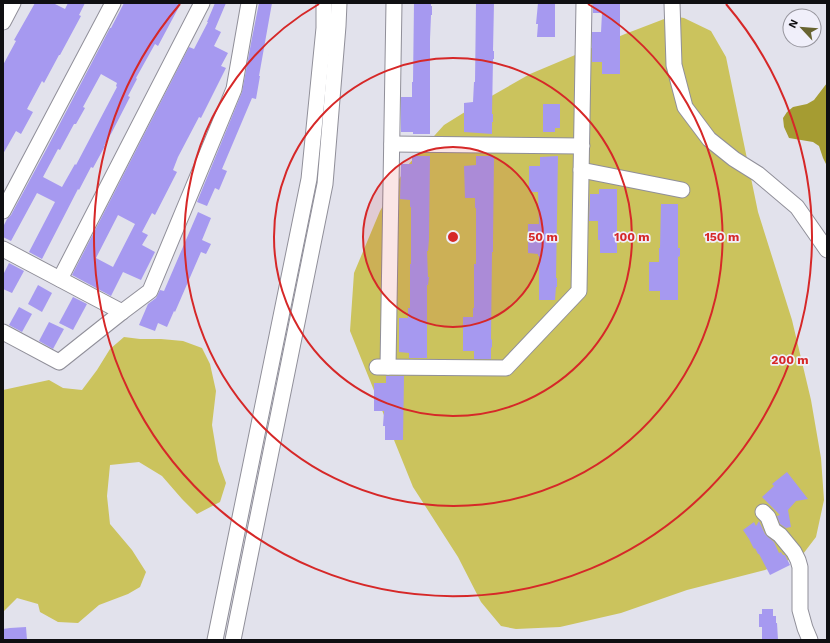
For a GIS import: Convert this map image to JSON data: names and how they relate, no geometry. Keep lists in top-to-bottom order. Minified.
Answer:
{"north":"top left","rings":["50 m","100 m","150 m","200 m"]}
